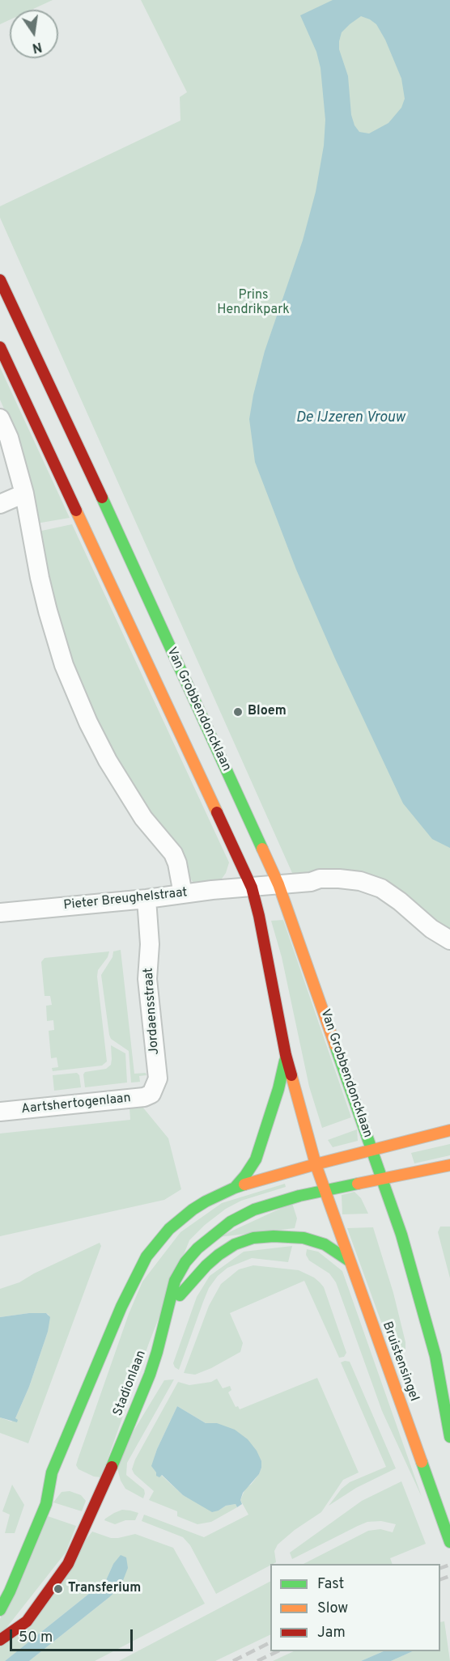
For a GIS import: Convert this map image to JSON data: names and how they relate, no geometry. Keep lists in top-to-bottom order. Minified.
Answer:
{"streets":{"main road":["Van Grobbendoncklaan","Bruistensingel","Stadionlaan"],"street":["Pieter Breughelstraat","Jordaensstraat","Aartshertogenlaan"]},"crossings":[["Van Grobbendoncklaan","Pieter Breughelstraat"],["Van Grobbendoncklaan","Bruistensingel"],["Pieter Breughelstraat","Jordaensstraat"],["Jordaensstraat","Aartshertogenlaan"],["Bruistensingel","Stadionlaan"]],"water":["De IJzeren Vrouw"],"parks":["Prins Hendrikpark"],"places":["Bloem","Transferium"],"legend":["Fast","Slow","Jam"],"scale_bar":"50 m","north":"bottom"}
